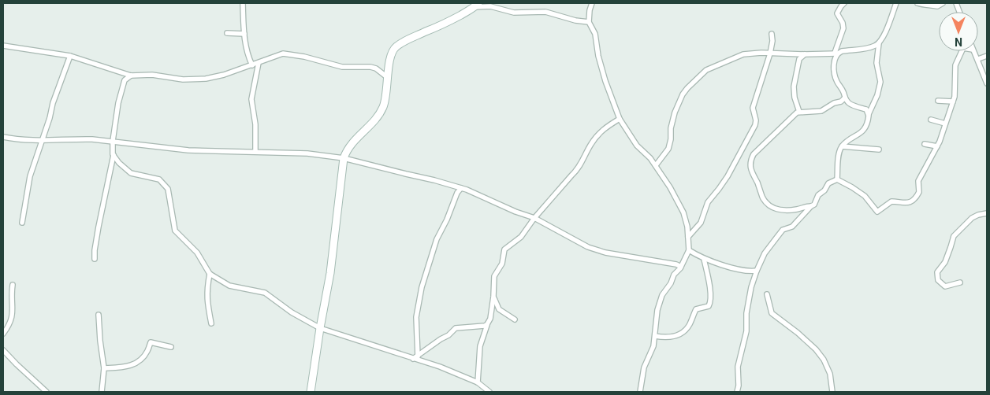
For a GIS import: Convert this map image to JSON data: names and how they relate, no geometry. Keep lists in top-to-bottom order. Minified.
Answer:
{"north":"bottom"}
